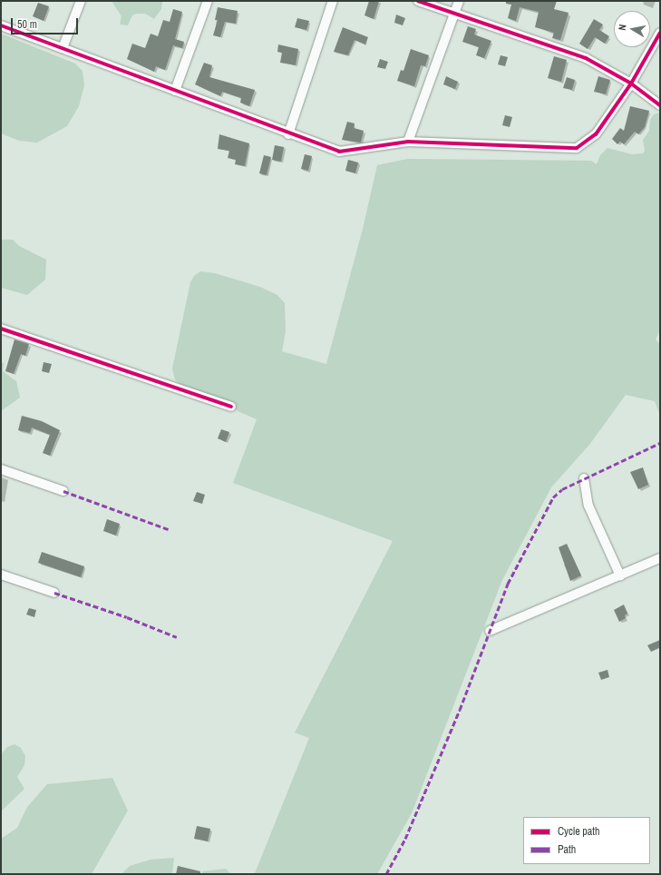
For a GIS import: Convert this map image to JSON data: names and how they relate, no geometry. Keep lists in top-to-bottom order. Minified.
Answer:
{"legend":["Cycle path","Path"],"scale_bar":"50 m","north":"left"}
